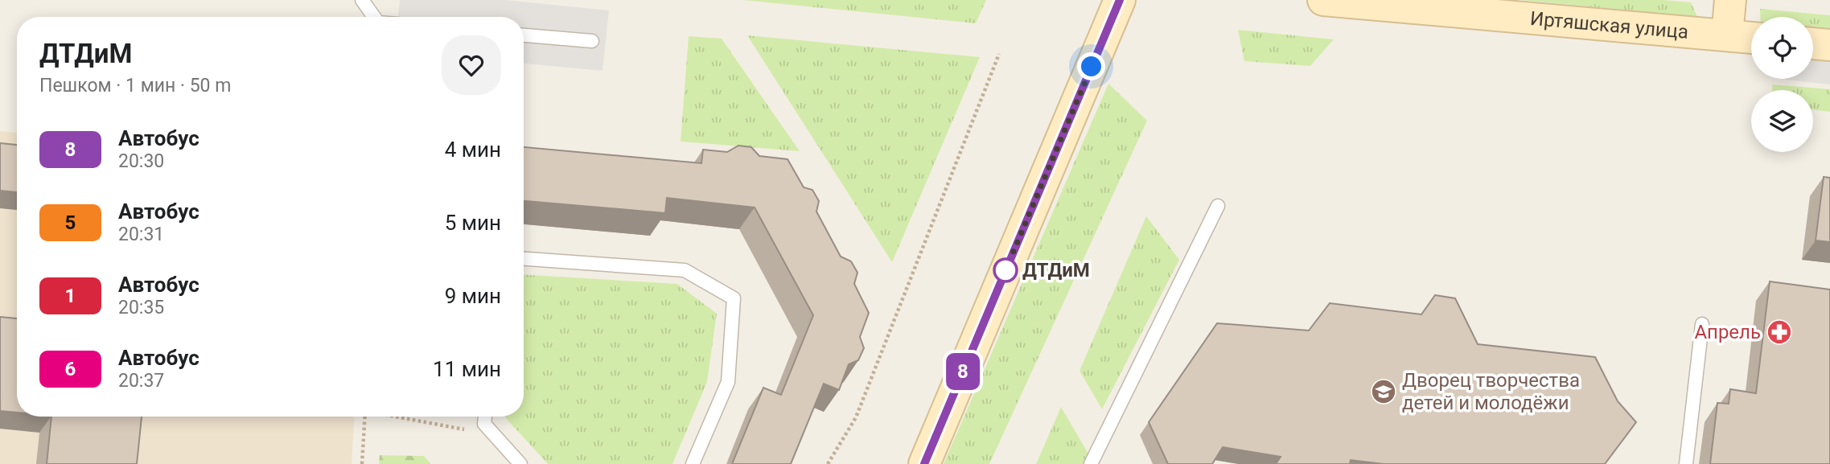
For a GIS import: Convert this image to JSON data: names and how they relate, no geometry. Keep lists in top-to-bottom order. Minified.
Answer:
{"streets":{"street":["Иртяшская улица"]},"places":{"other":["ДТДиМ"],"pharmacy":["Апрель"],"school or university":["Дворец творчества детей и молодёжи"]},"lines":["bus line 8"],"page":{"on_map":"8","heading":["ДТДиМ","Пешком · 1 мин · 50 m"],"list":[{"mark":"8","name":"Автобус","note":"20:30","value":"4 мин"},{"mark":"5","name":"Автобус","note":"20:31","value":"5 мин"},{"mark":"1","name":"Автобус","note":"20:35","value":"9 мин"},{"mark":"6","name":"Автобус","note":"20:37","value":"11 мин"}]}}
